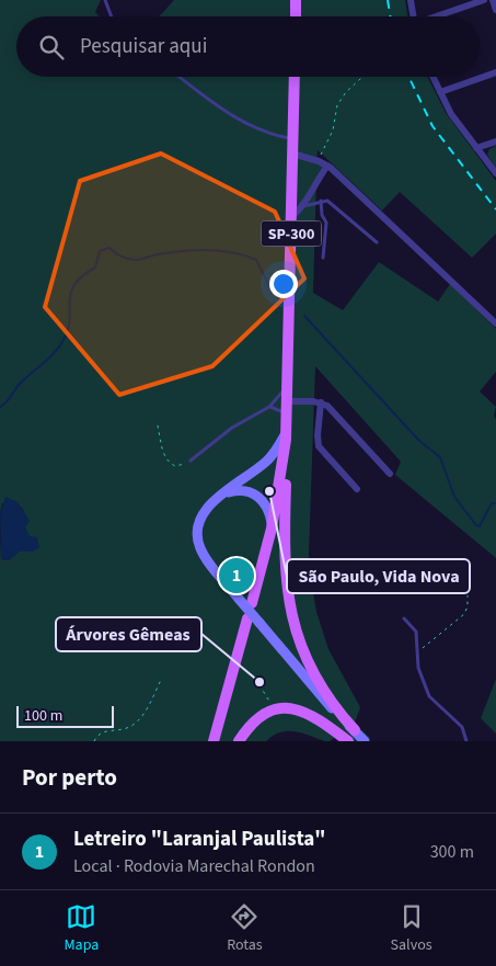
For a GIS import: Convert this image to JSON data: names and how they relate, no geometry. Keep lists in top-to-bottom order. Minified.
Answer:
{"streets":{"main road":["SP-300"]},"places":["São Paulo, Vida Nova","Árvores Gêmeas"],"scale_bar":"100 m","page":{"search":"Pesquisar aqui","pins":"1","scale":"100 m","heading":"Por perto","list":[{"mark":"1","name":"Letreiro \"Laranjal Paulista\"","note":"Local · Rodovia Marechal Rondon","value":"300 m"}],"nav":["Mapa","Rotas","Salvos"]}}
